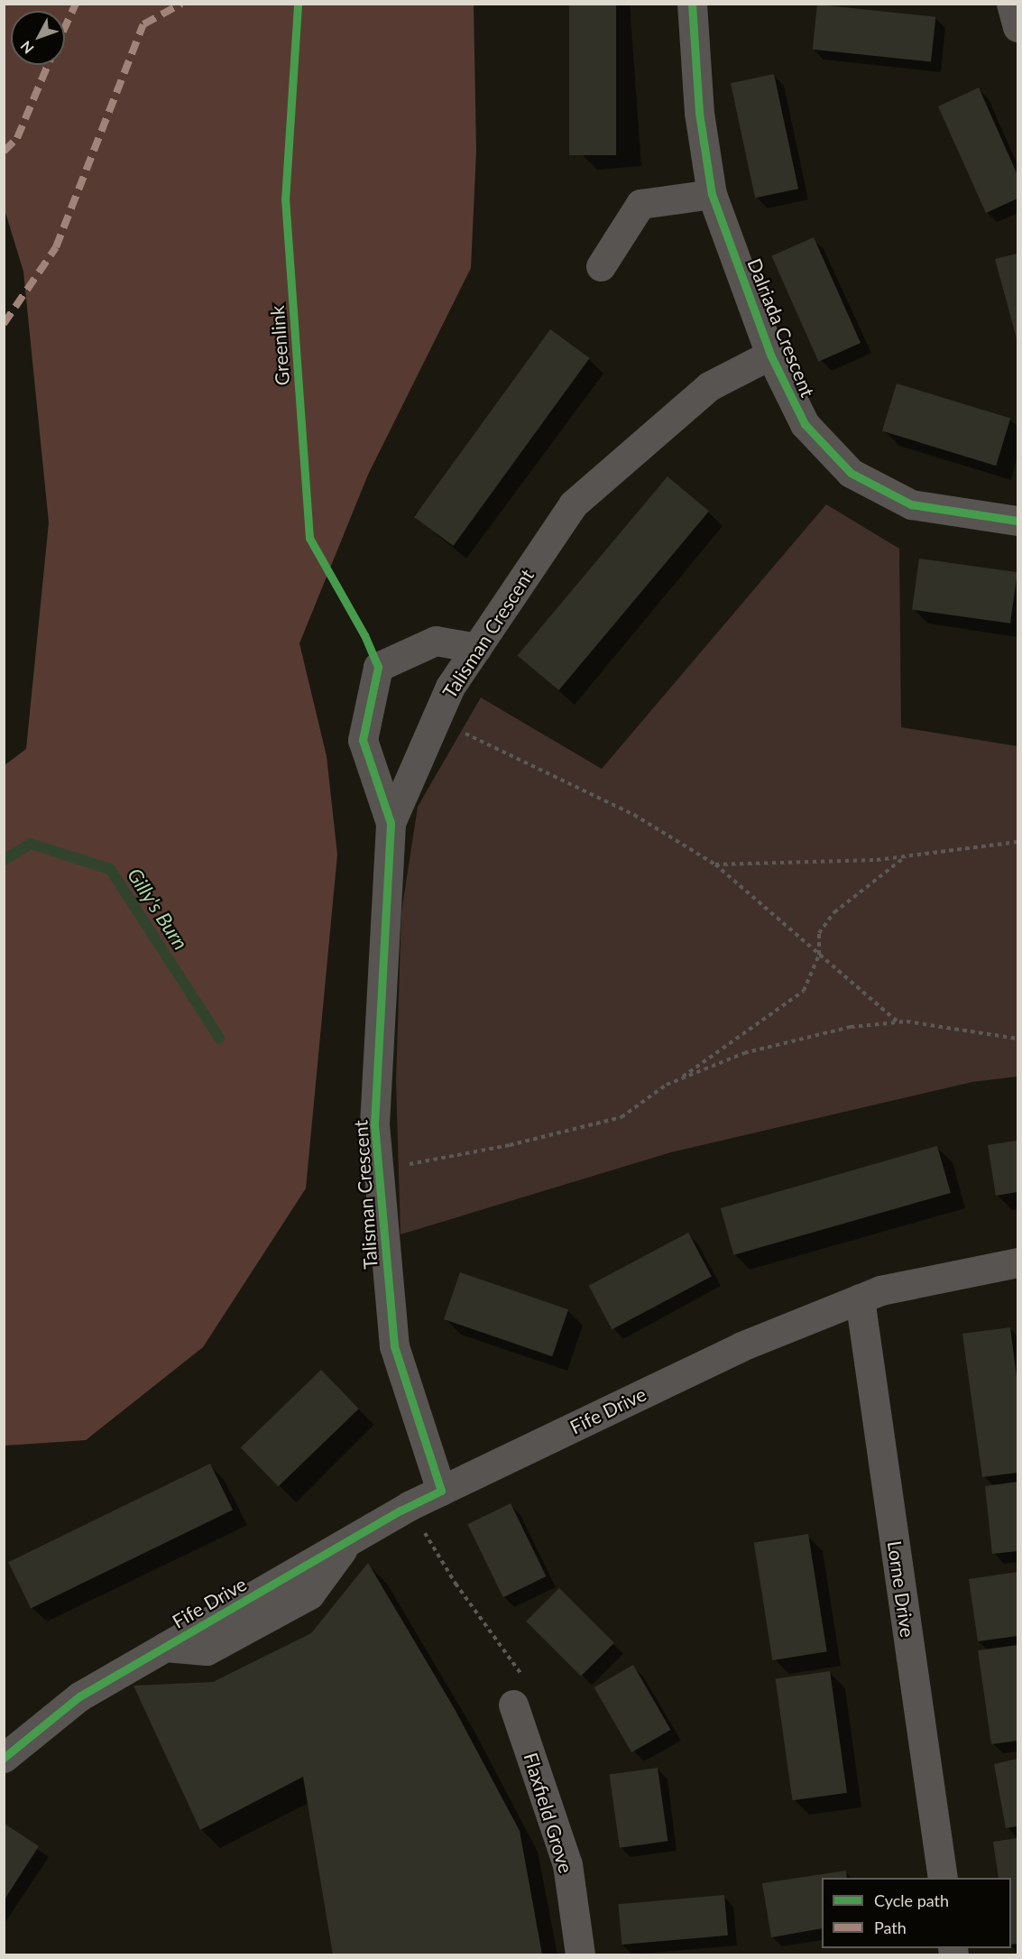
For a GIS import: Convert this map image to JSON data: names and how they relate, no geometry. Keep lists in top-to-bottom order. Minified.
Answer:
{"streets":{"street":["Dalriada Crescent","Talisman Crescent","Fife Drive","Lorne Drive","Flaxfield Grove"],"cycle path":["Greenlink"]},"crossings":[["Dalriada Crescent","Talisman Crescent"],["Talisman Crescent","Fife Drive"],["Fife Drive","Lorne Drive"]],"water":["Gilly's Burn"],"legend":["Cycle path","Path"],"north":"bottom left"}
